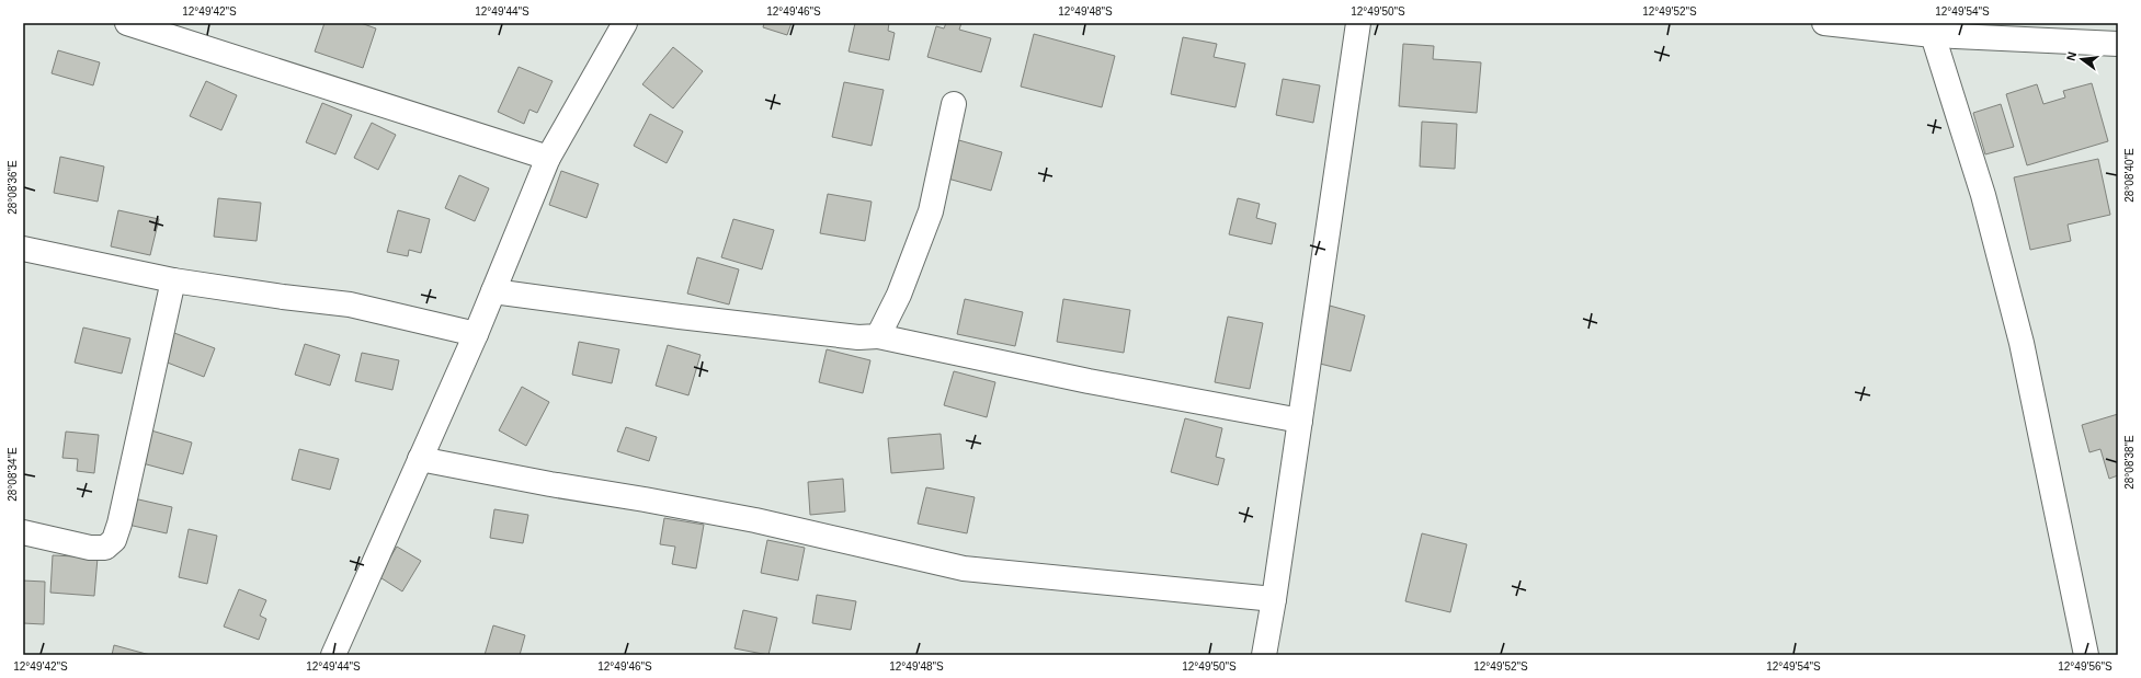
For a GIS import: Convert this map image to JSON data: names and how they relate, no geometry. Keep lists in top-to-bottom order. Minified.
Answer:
{"north":"left","coordinates":["12°49'42\"S","12°49'44\"S","12°49'46\"S","12°49'48\"S","12°49'50\"S","12°49'52\"S","12°49'54\"S","28°08'40\"E","28°08'36\"E","28°08'38\"E","28°08'34\"E","12°49'56\"S"]}
